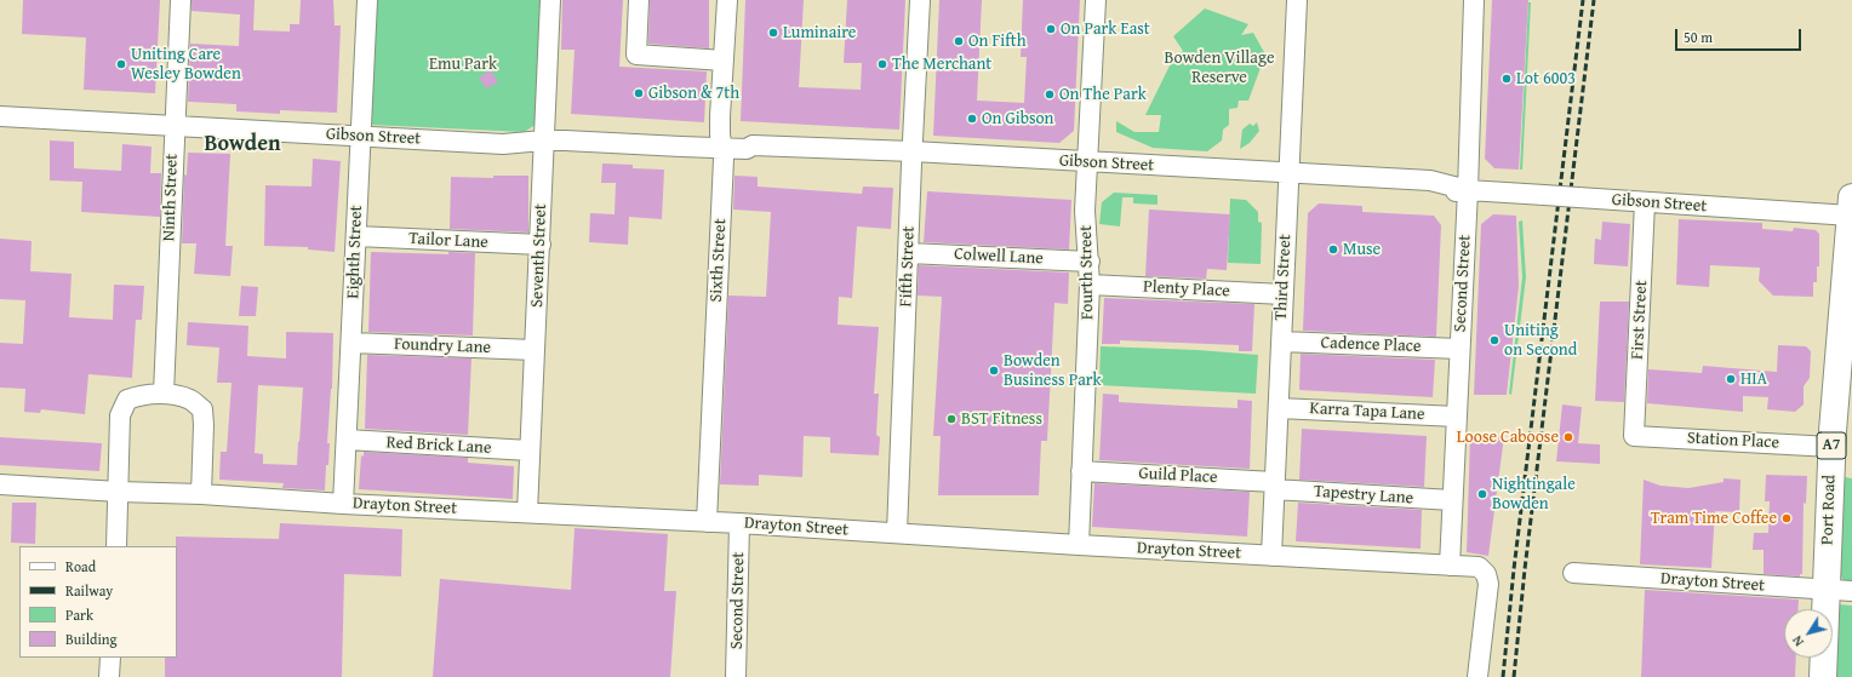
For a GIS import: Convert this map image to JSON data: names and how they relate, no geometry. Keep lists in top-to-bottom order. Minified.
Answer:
{"streets":{"highway":["A7","Port Road"],"street":["Gibson Street","Ninth Street","Tailor Lane","Eighth Street","Seventh Street","Colwell Lane","Sixth Street","Fifth Street","Fourth Street","Third Street","Second Street","Plenty Place","First Street","Cadence Place","Foundry Lane","Karra Tapa Lane","Station Place","Red Brick Lane","Guild Place","Tapestry Lane","Drayton Street"]},"crossings":[["Gibson Street","Ninth Street"],["Gibson Street","Eighth Street"],["Gibson Street","Seventh Street"],["Gibson Street","Sixth Street"],["Gibson Street","Fifth Street"],["Gibson Street","Fourth Street"],["Gibson Street","Third Street"],["Gibson Street","Second Street"],["Gibson Street","First Street"],["Gibson Street","Port Road"],["Tailor Lane","Eighth Street"],["Tailor Lane","Seventh Street"],["Eighth Street","Foundry Lane"],["Eighth Street","Red Brick Lane"],["Eighth Street","Drayton Street"],["Seventh Street","Foundry Lane"],["Seventh Street","Red Brick Lane"],["Seventh Street","Drayton Street"],["Colwell Lane","Fifth Street"],["Colwell Lane","Fourth Street"],["Sixth Street","Drayton Street"],["Fifth Street","Drayton Street"],["Fourth Street","Plenty Place"],["Fourth Street","Guild Place"],["Fourth Street","Drayton Street"],["Third Street","Plenty Place"],["Third Street","Cadence Place"],["Third Street","Karra Tapa Lane"],["Third Street","Guild Place"],["Third Street","Tapestry Lane"],["Third Street","Drayton Street"],["Second Street","Cadence Place"],["Second Street","Karra Tapa Lane"],["Second Street","Tapestry Lane"],["Second Street","Drayton Street"],["First Street","Station Place"],["Station Place","Port Road"],["Guild Place","Tapestry Lane"],["Drayton Street","Port Road"]],"districts":["Bowden"],"parks":["Bowden Village Reserve","Emu Park"],"places":["On Park East","Luminaire","On Fifth","Uniting Care Wesley Bowden","The Merchant","Lot 6003","Gibson & 7th","On The Park","On Gibson","Muse","Uniting on Second","Bowden Business Park","HIA","BST Fitness","Loose Caboose","Nightingale Bowden","Tram Time Coffee"],"legend":["Road","Railway","Park","Building"],"scale_bar":"50 m","north":"bottom left"}
